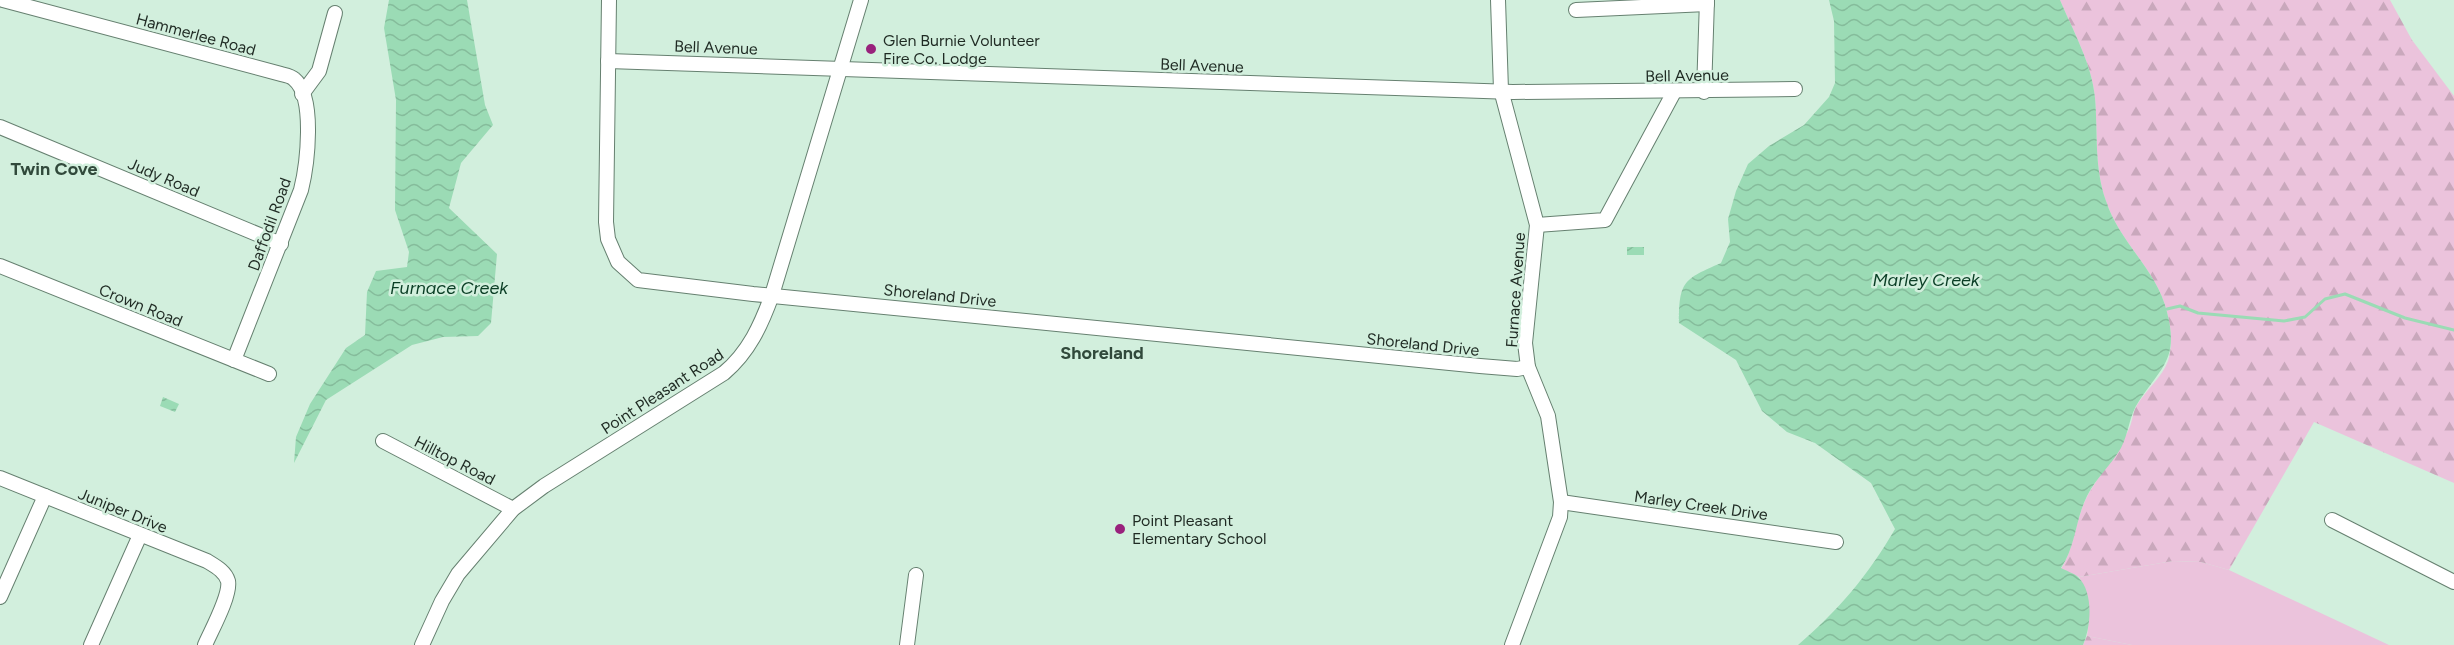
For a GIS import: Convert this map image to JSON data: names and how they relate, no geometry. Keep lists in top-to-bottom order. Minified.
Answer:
{"streets":{"street":["Hammerlee Road","Bell Avenue","Judy Road","Daffodil Road","Furnace Avenue","Shoreland Drive","Crown Road","Point Pleasant Road","Hilltop Road","Marley Creek Drive","Juniper Drive"]},"crossings":[["Hammerlee Road","Daffodil Road"],["Bell Avenue","Furnace Avenue"],["Bell Avenue","Shoreland Drive"],["Bell Avenue","Point Pleasant Road"],["Judy Road","Daffodil Road"],["Daffodil Road","Crown Road"],["Furnace Avenue","Shoreland Drive"],["Furnace Avenue","Marley Creek Drive"],["Shoreland Drive","Point Pleasant Road"],["Point Pleasant Road","Hilltop Road"]],"districts":["Twin Cove","Shoreland"],"water":["Marley Creek","Furnace Creek"],"places":["Glen Burnie Volunteer Fire Co. Lodge","Point Pleasant Elementary School"]}
